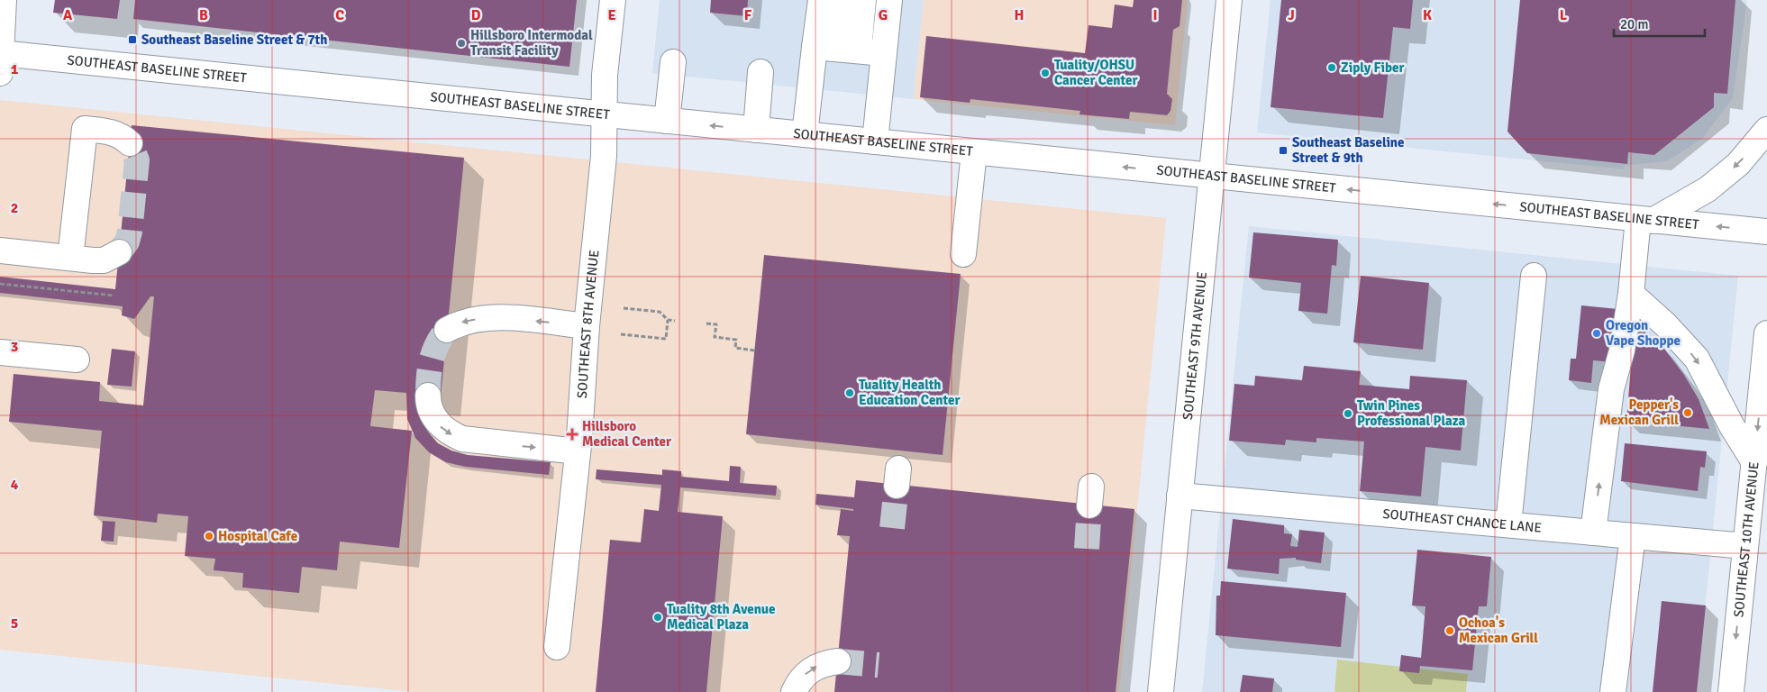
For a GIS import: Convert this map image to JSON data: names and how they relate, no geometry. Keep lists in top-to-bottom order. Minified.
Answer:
{"streets":{"main road":["SOUTHEAST BASELINE STREET","SOUTHEAST 8TH AVENUE","SOUTHEAST 9TH AVENUE","SOUTHEAST CHANCE LANE","SOUTHEAST 10TH AVENUE"]},"crossings":[["SOUTHEAST BASELINE STREET","SOUTHEAST 8TH AVENUE"],["SOUTHEAST BASELINE STREET","SOUTHEAST 9TH AVENUE"],["SOUTHEAST 9TH AVENUE","SOUTHEAST CHANCE LANE"],["SOUTHEAST CHANCE LANE","SOUTHEAST 10TH AVENUE"]],"one_way":["SOUTHEAST BASELINE STREET"],"places":{"transit":["Southeast Baseline Street & 7th","Southeast Baseline Street & 9th"],"other":["Hillsboro Intermodal Transit Facility","Ziply Fiber","Tuality/OHSU Cancer Center","Oregon Vape Shoppe","Tuality Health Education Center","Pepper's Mexican Grill","Twin Pines Professional Plaza","Hospital Cafe","Tuality 8th Avenue Medical Plaza","Ochoa's Mexican Grill"],"health":["Hillsboro Medical Center"]},"scale_bar":"20 m","grid":{"columns":["A","B","C","D","E","F","G","H","I","J","K","L"],"rows":["1","2","3","4","5"]}}
